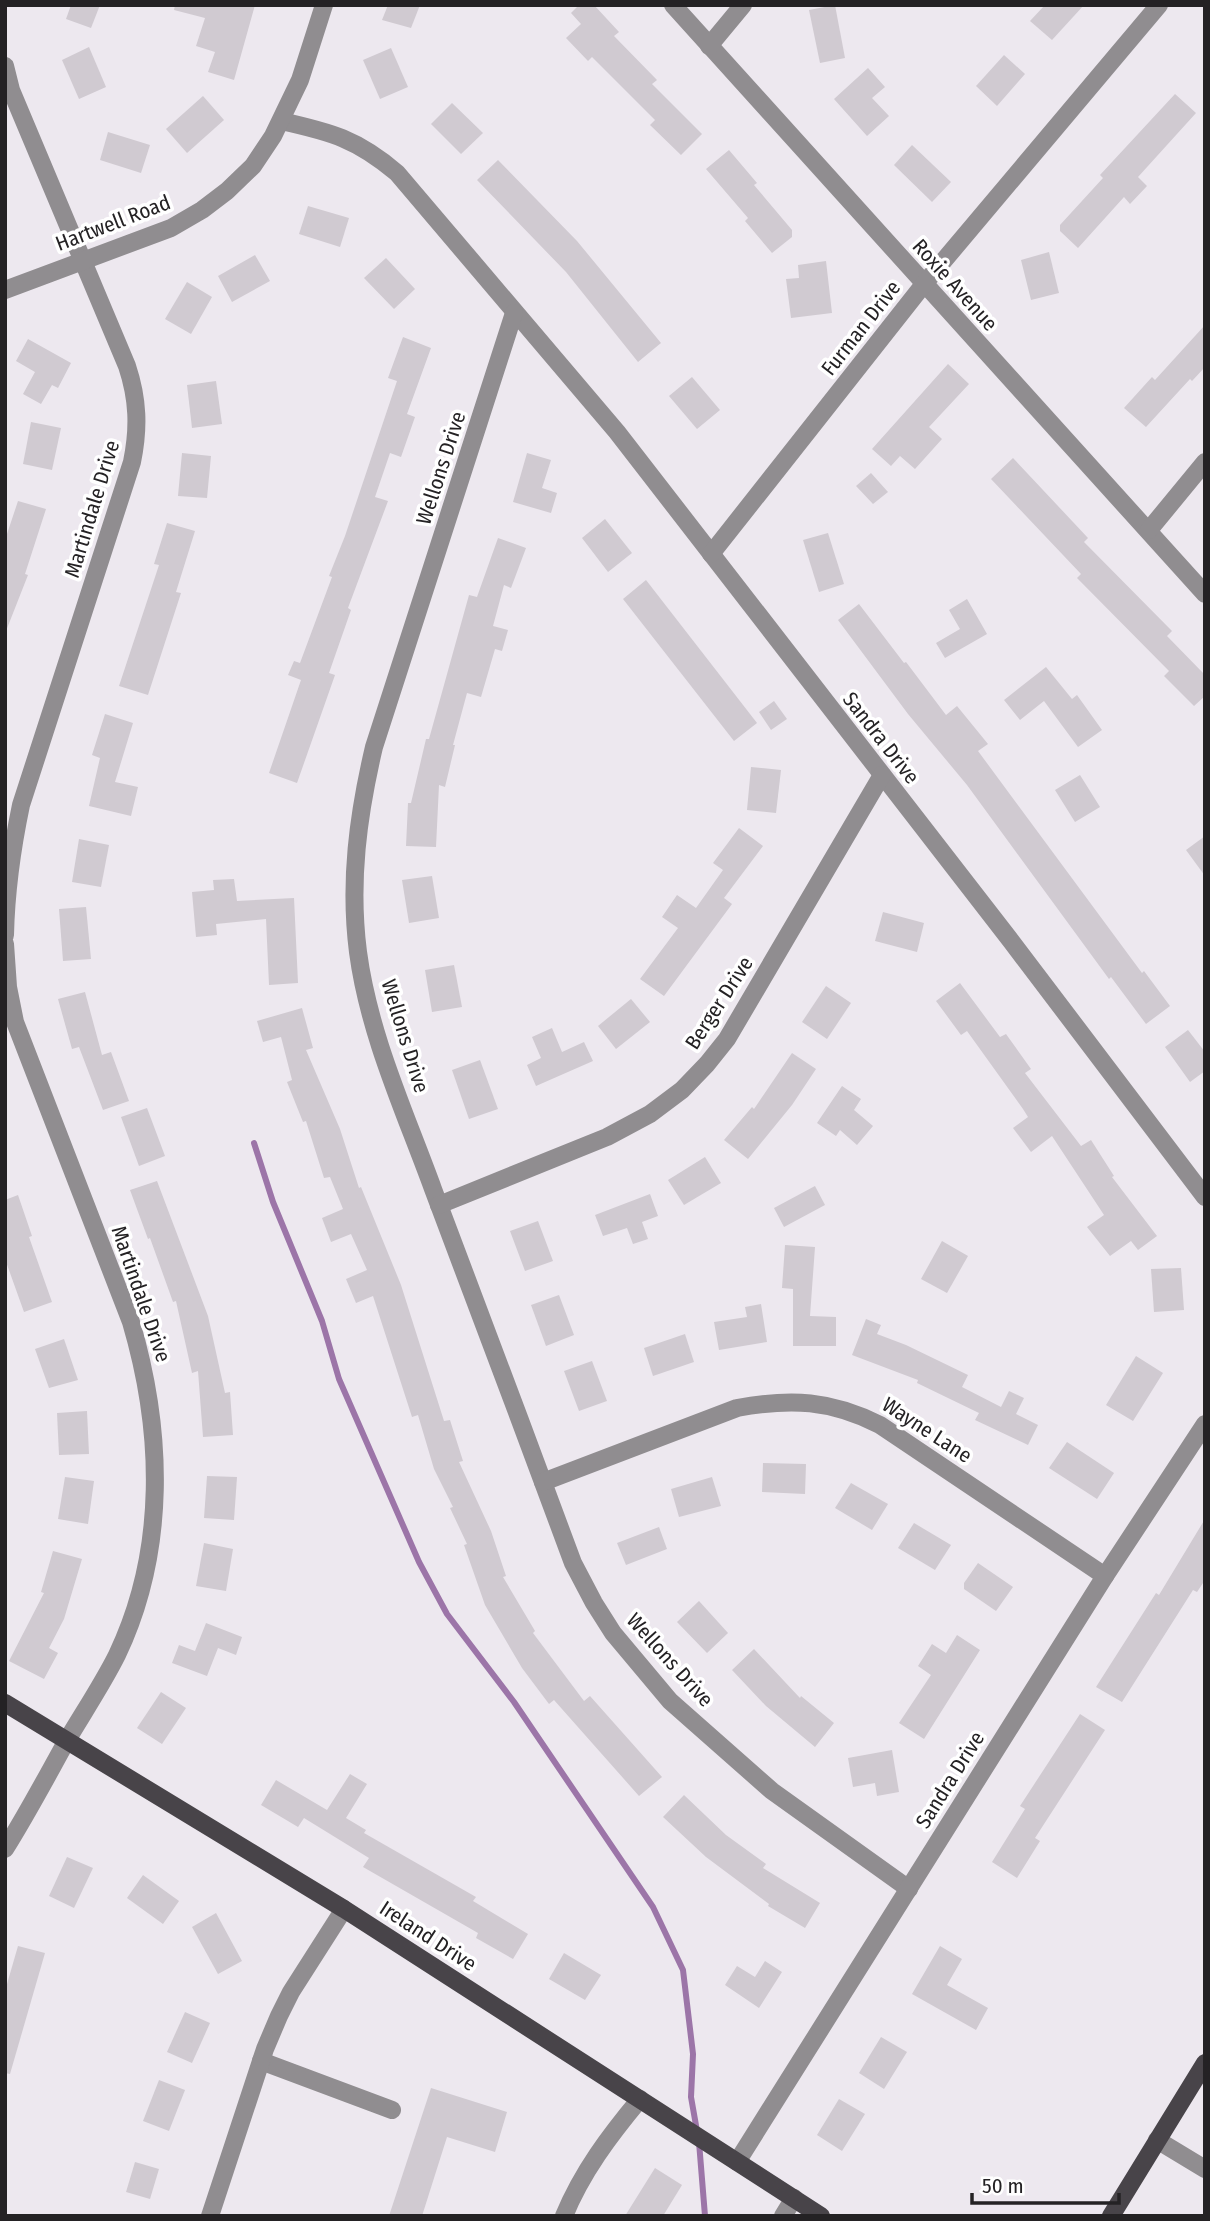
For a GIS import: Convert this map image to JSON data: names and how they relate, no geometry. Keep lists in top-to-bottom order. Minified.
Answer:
{"streets":{"main road":["Ireland Drive"],"street":["Hartwell Road","Roxie Avenue","Furman Drive","Wellons Drive","Martindale Drive","Sandra Drive","Berger Drive","Wayne Lane"]},"crossings":[["Hartwell Road","Martindale Drive"],["Roxie Avenue","Furman Drive"],["Furman Drive","Sandra Drive"],["Wellons Drive","Sandra Drive"],["Wellons Drive","Berger Drive"],["Wellons Drive","Wayne Lane"],["Martindale Drive","Ireland Drive"],["Sandra Drive","Berger Drive"],["Sandra Drive","Wayne Lane"],["Sandra Drive","Ireland Drive"]],"scale_bar":"50 m"}
